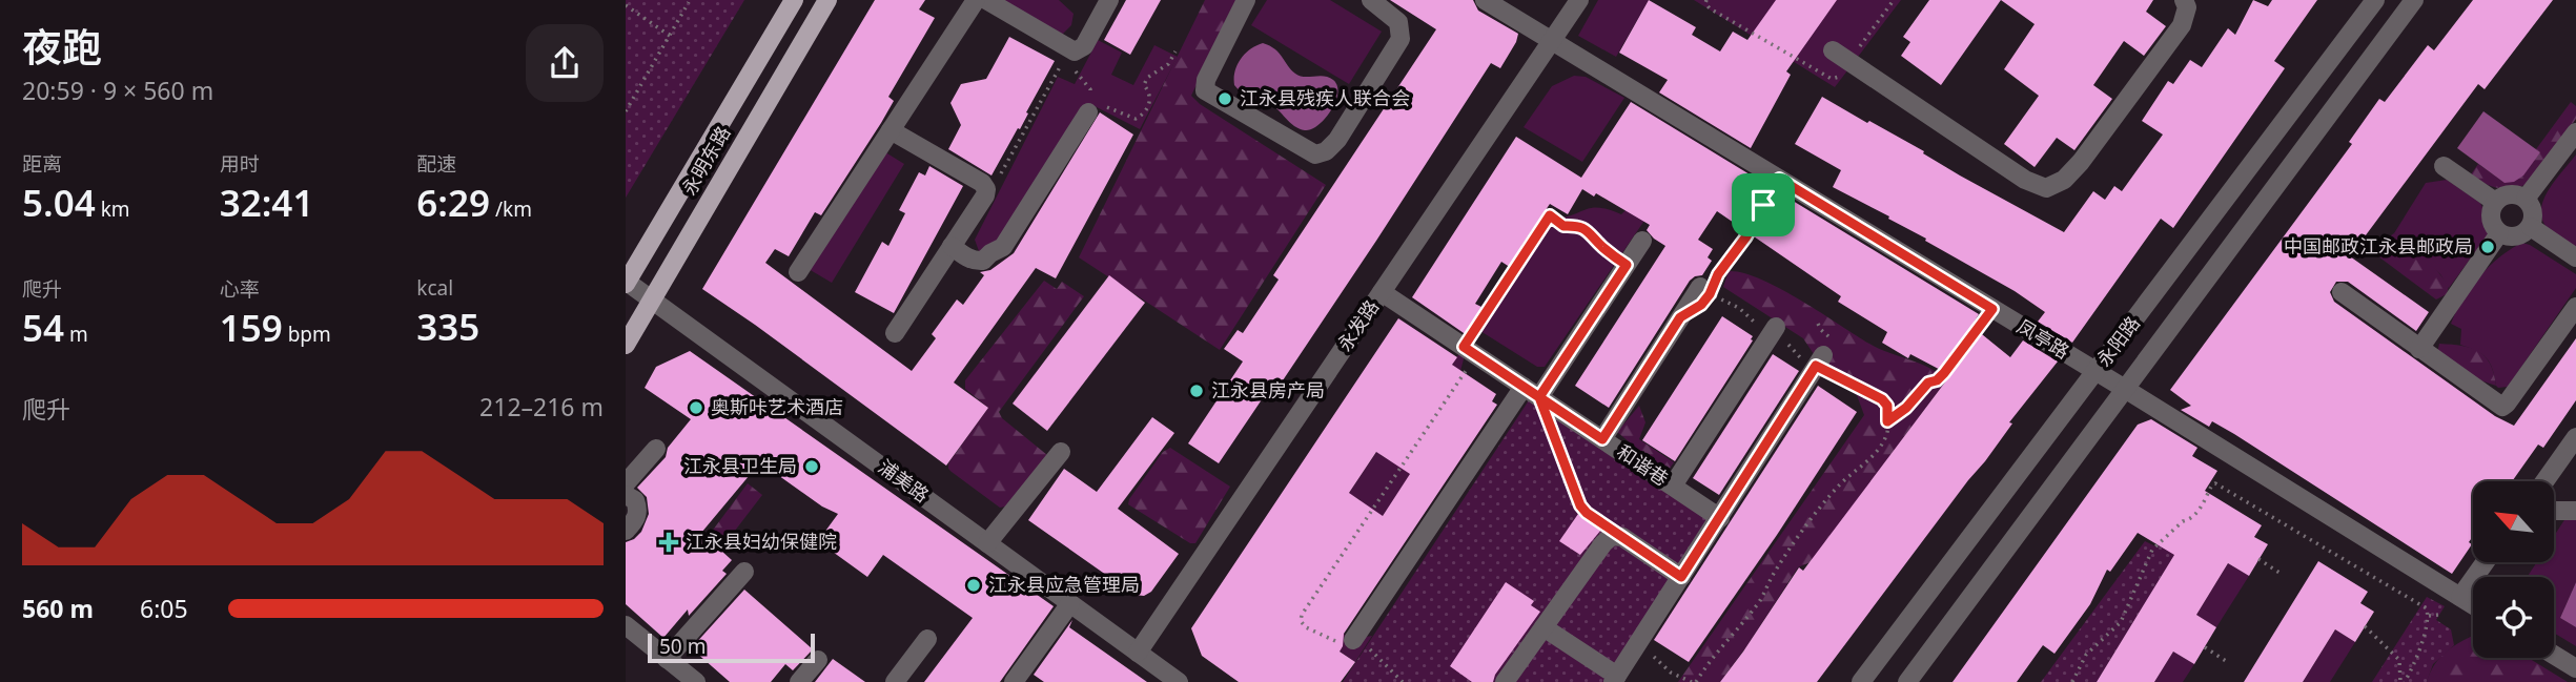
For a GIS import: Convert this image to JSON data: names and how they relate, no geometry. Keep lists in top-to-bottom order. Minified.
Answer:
{"streets":{"main road":["永明东路"],"street":["永发路","凤亭路","永阳路","和谐巷","浦美路"]},"crossings":[["永明东路","浦美路"],["永发路","凤亭路"],["永发路","和谐巷"],["永发路","浦美路"],["凤亭路","永阳路"]],"places":{"other":["江永县残疾人联合会","中国邮政江永县邮政局","江永县房产局","奥斯咔艺术酒店","江永县卫生局","江永县应急管理局"],"health":["江永县妇幼保健院"]},"scale_bar":"50 m","north":"top left","page":{"heading":["夜跑","20:59 · 9 × 560 m"],"stats":[["距离","5.04 km"],["用时","32:41"],["配速","6:29 /km"],["爬升","54 m"],["心率","159 bpm"],["kcal","335"]],"chart":["爬升","212–216 m"],"list":[{"name":"560 m","note":"6:05"}],"scale":"50 m"}}
